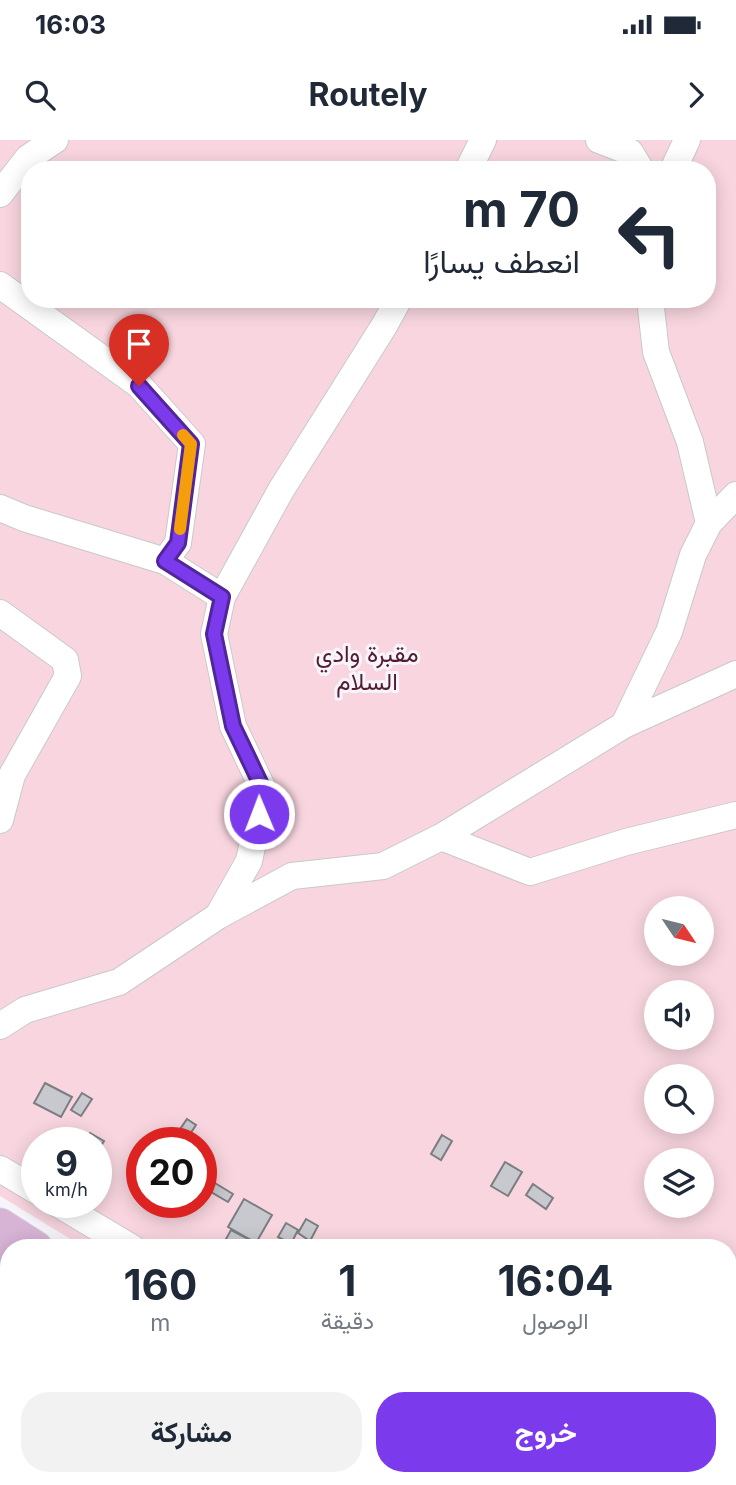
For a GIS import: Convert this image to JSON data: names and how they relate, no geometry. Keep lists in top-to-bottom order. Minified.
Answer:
{"parks":["مقبرة وادي السلام"],"north":"bottom right","page":{"status":"16:03","header":"Routely","turn":["70 m","انعطف يسارًا"],"speed":"9 km/h","limit":"20","eta":["16:04","الوصول","1","دقيقة","160","m"],"buttons":["خروج","مشاركة"]}}
